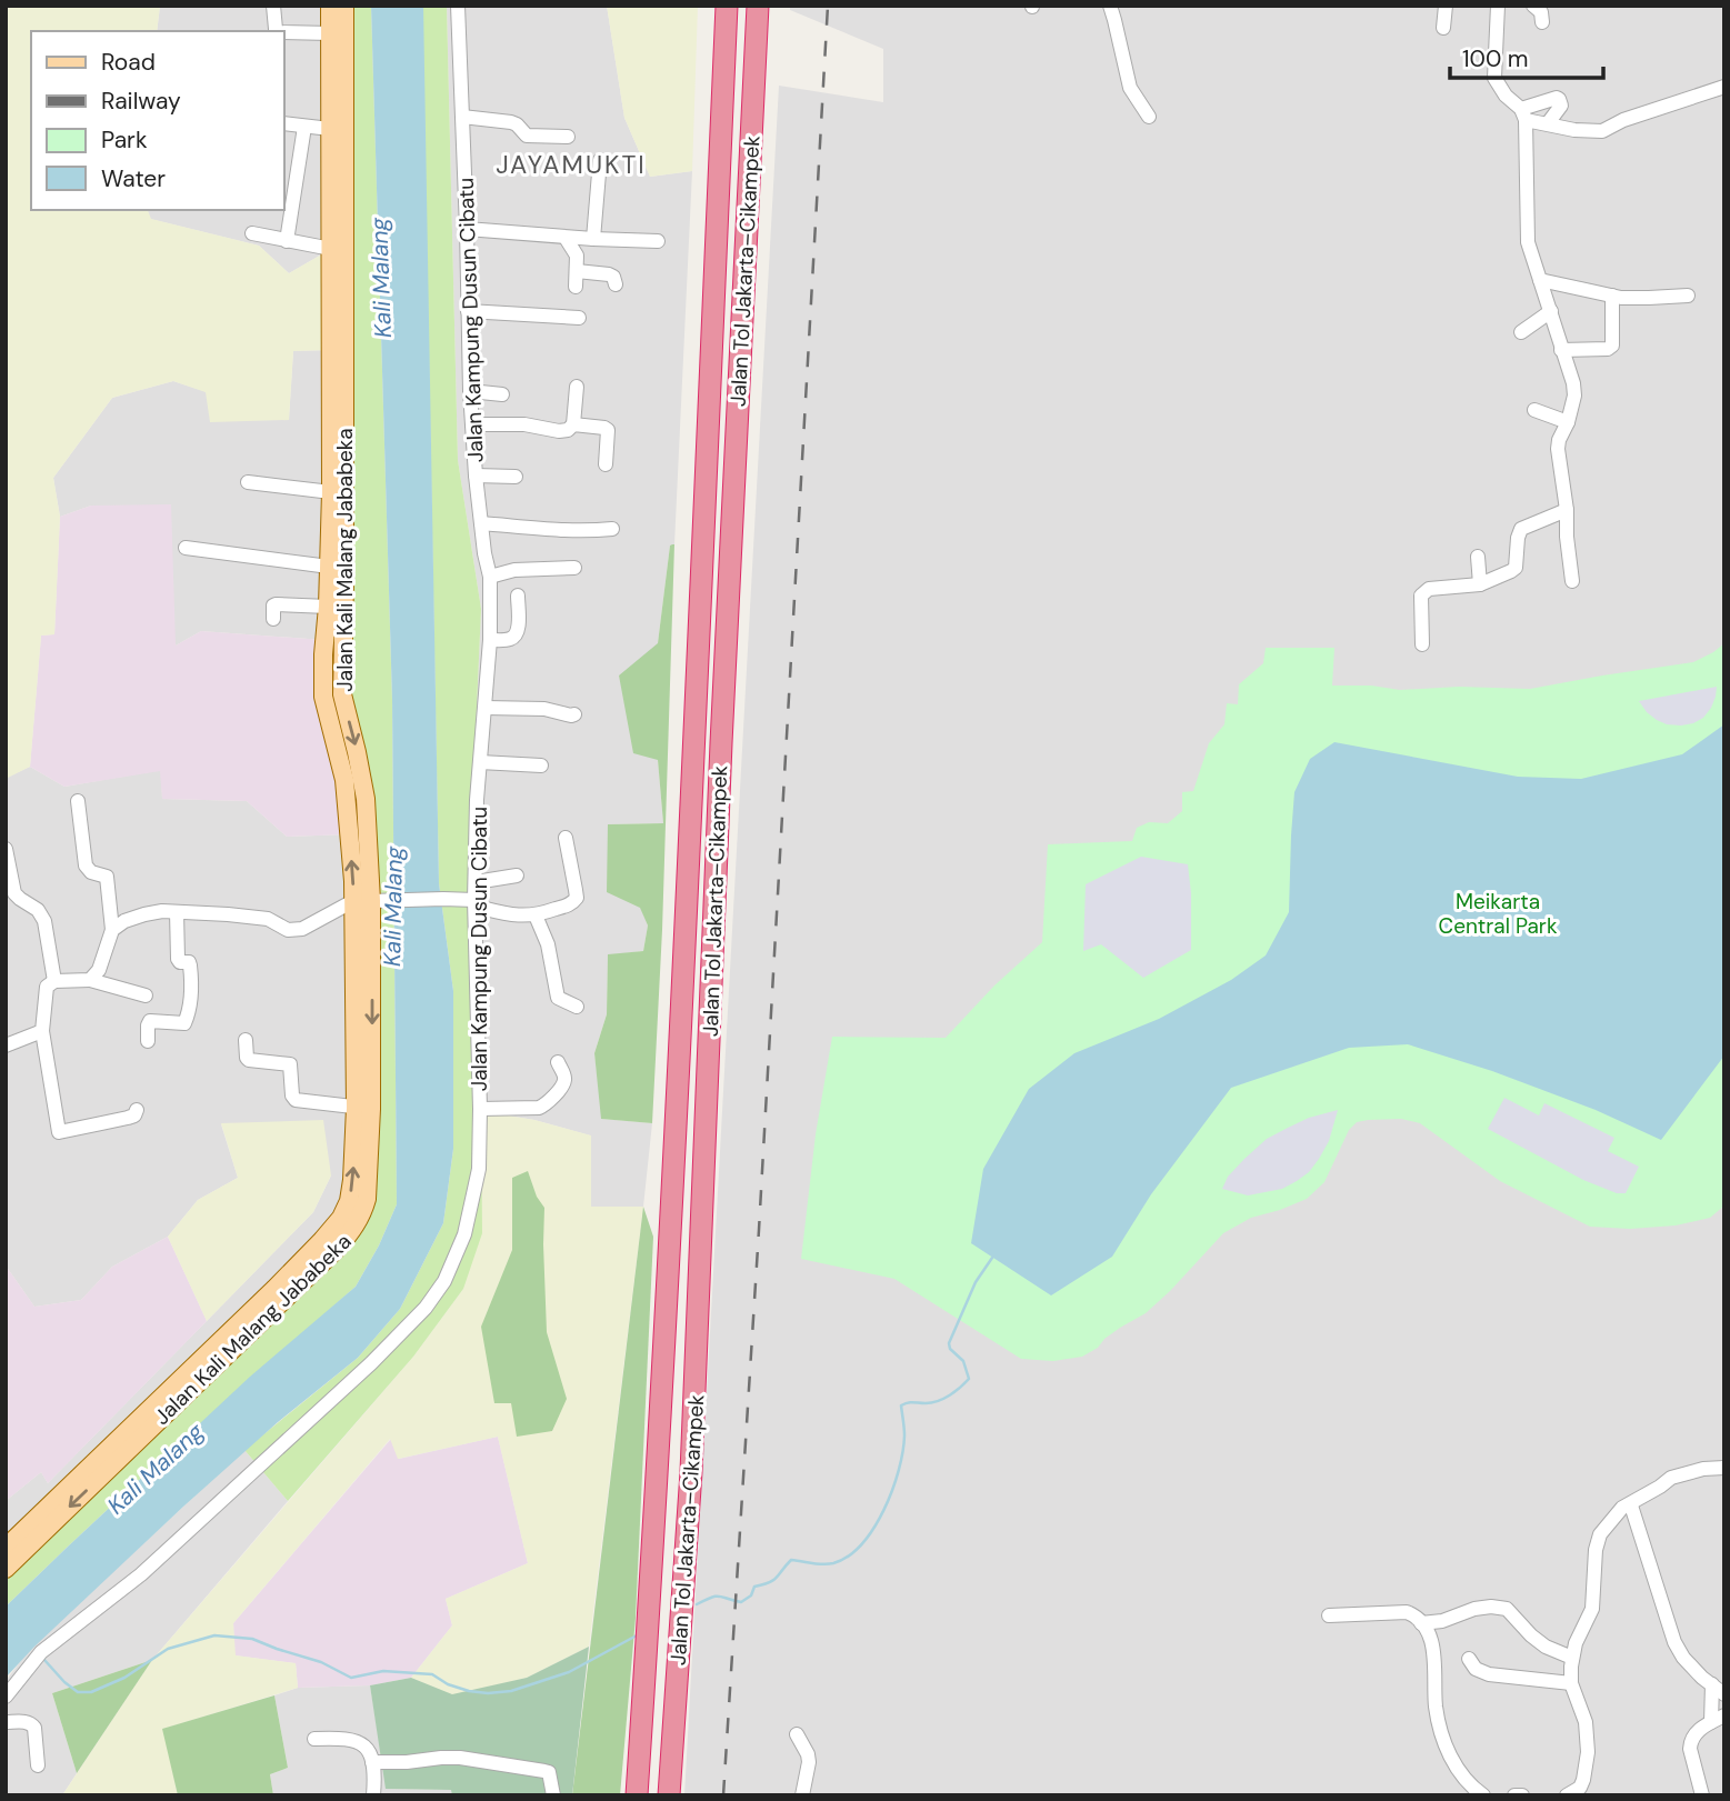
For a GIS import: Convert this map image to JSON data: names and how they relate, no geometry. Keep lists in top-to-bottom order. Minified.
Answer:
{"streets":{"highway":["Jalan Tol Jakarta–Cikampek"],"main road":["Jalan Kali Malang Jababeka"],"street":["Jalan Kampung Dusun Cibatu"]},"districts":["JAYAMUKTI"],"water":["Kali Malang"],"parks":["Meikarta Central Park"],"legend":["Road","Railway","Park","Water"],"scale_bar":"100 m"}
